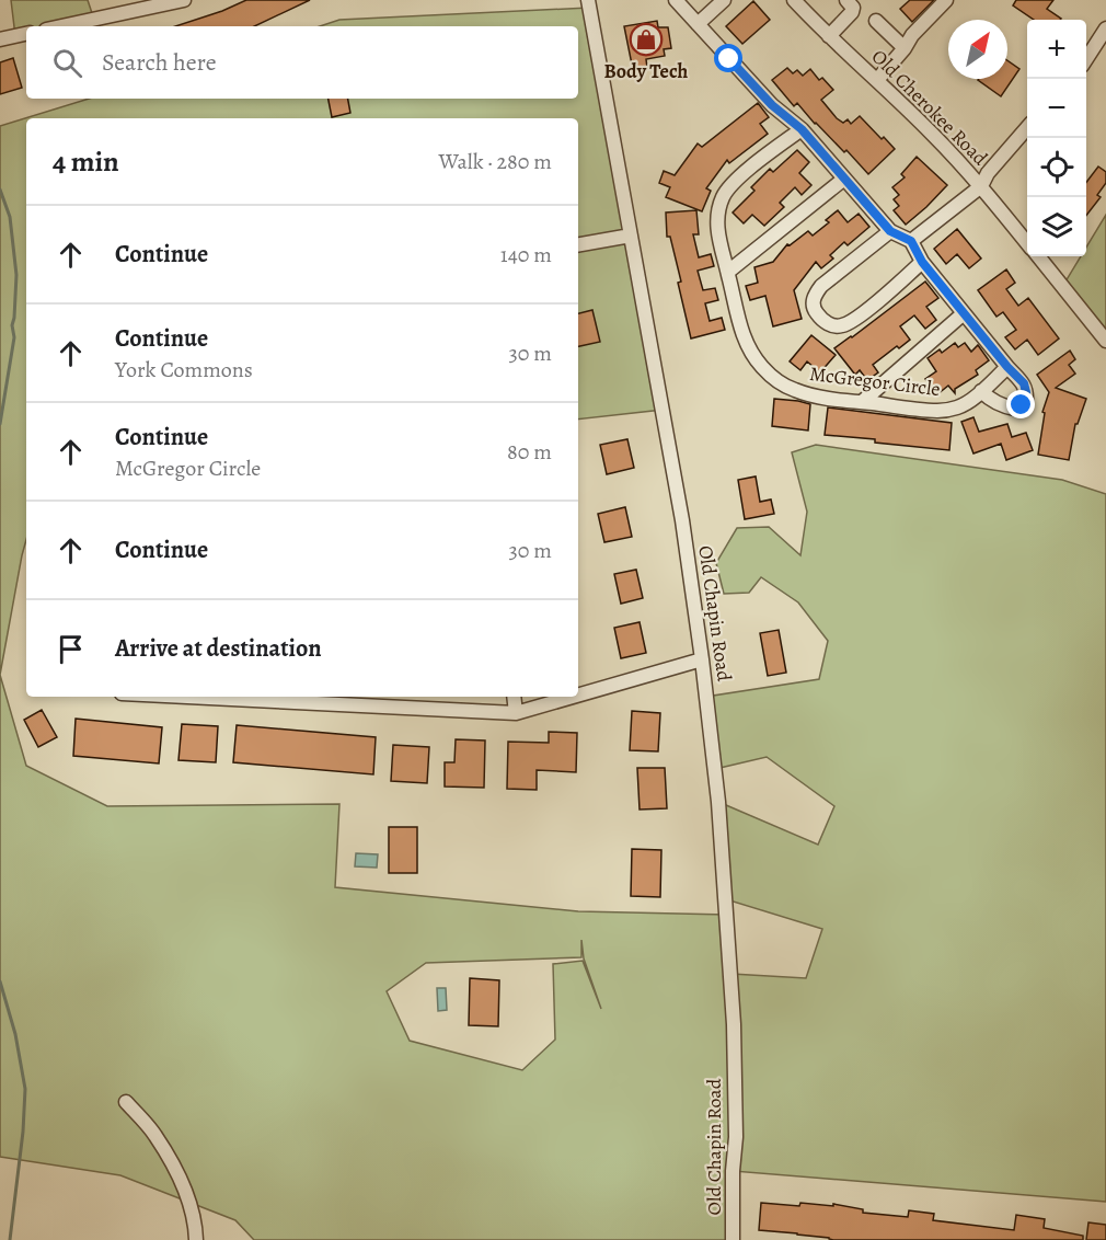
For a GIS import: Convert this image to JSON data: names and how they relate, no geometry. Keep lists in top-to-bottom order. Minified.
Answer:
{"streets":{"street":["Old Cherokee Road","McGregor Circle","Old Chapin Road"]},"places":{"shop":["Body Tech"]},"north":"top right","page":{"map_buttons":["+","−"],"search":"Search here","heading":["4 min","Walk · 280 m"],"list":[["Continue","140 m"],["Continue","York Commons","30 m"],["Continue","McGregor Circle","80 m"],["Continue","30 m"],"Arrive at destination"]}}
